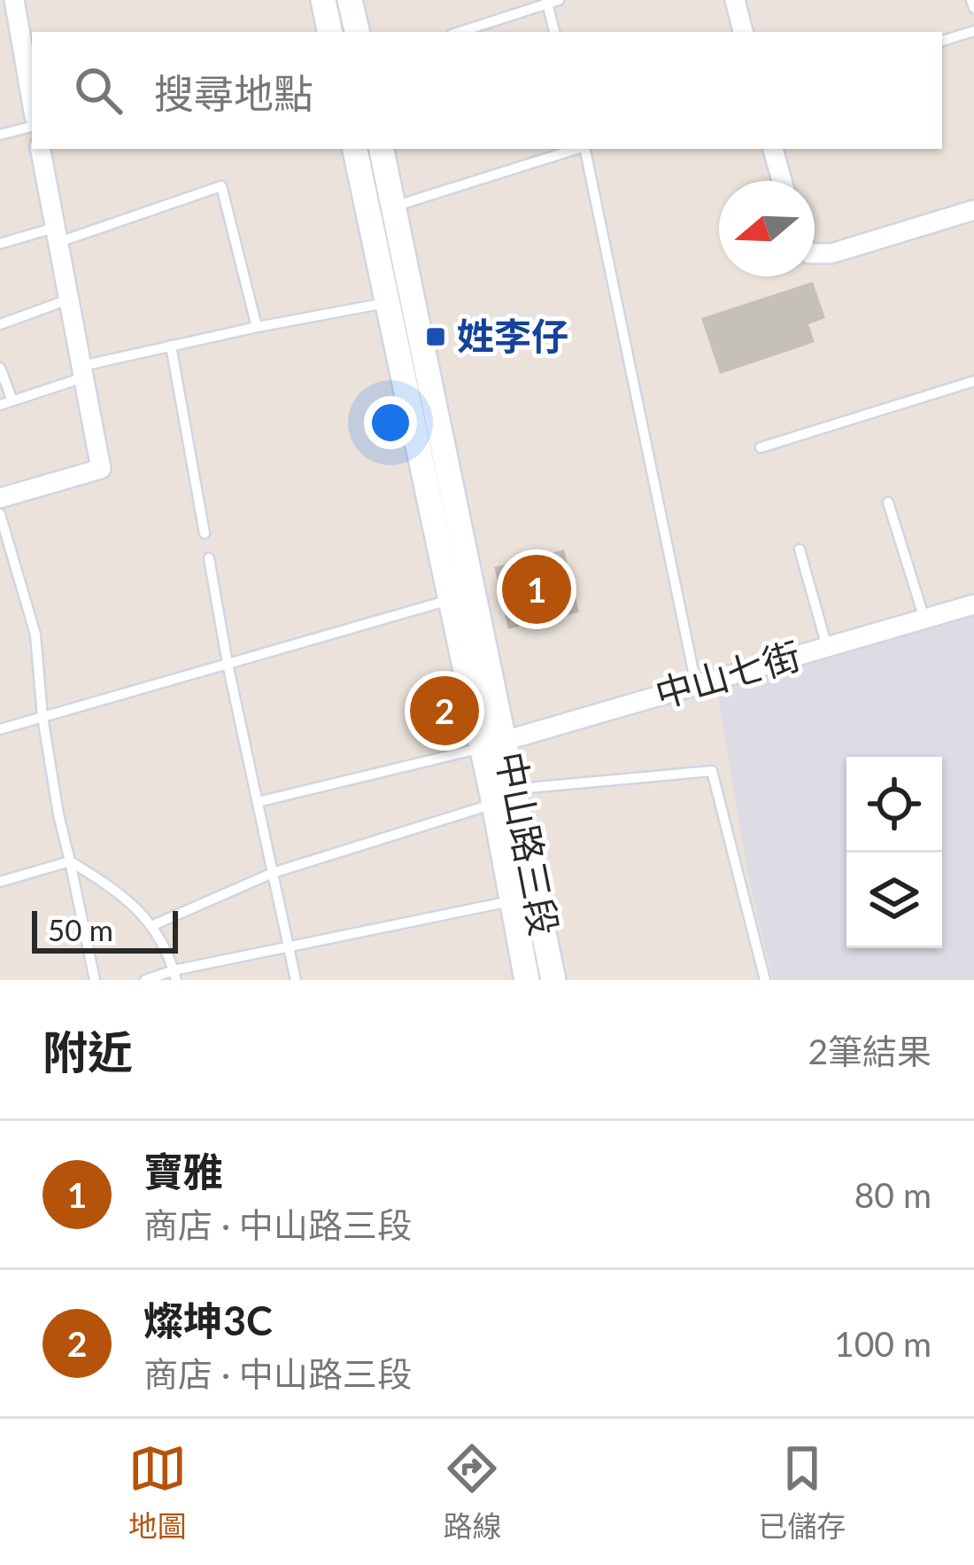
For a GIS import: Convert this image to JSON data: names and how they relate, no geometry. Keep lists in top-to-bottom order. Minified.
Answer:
{"streets":{"main road":["中山路三段"],"street":["中山七街"]},"crossings":[["中山七街","中山路三段"]],"places":{"transit":["姓李仔"]},"scale_bar":"50 m","north":"left","page":{"search":"搜尋地點","pins":["1","2"],"scale":"50 m","heading":["附近","2筆結果"],"list":[{"mark":"1","name":"寶雅","note":"商店 · 中山路三段","value":"80 m"},{"mark":"2","name":"燦坤3C","note":"商店 · 中山路三段","value":"100 m"}],"nav":["地圖","路線","已儲存"]}}
